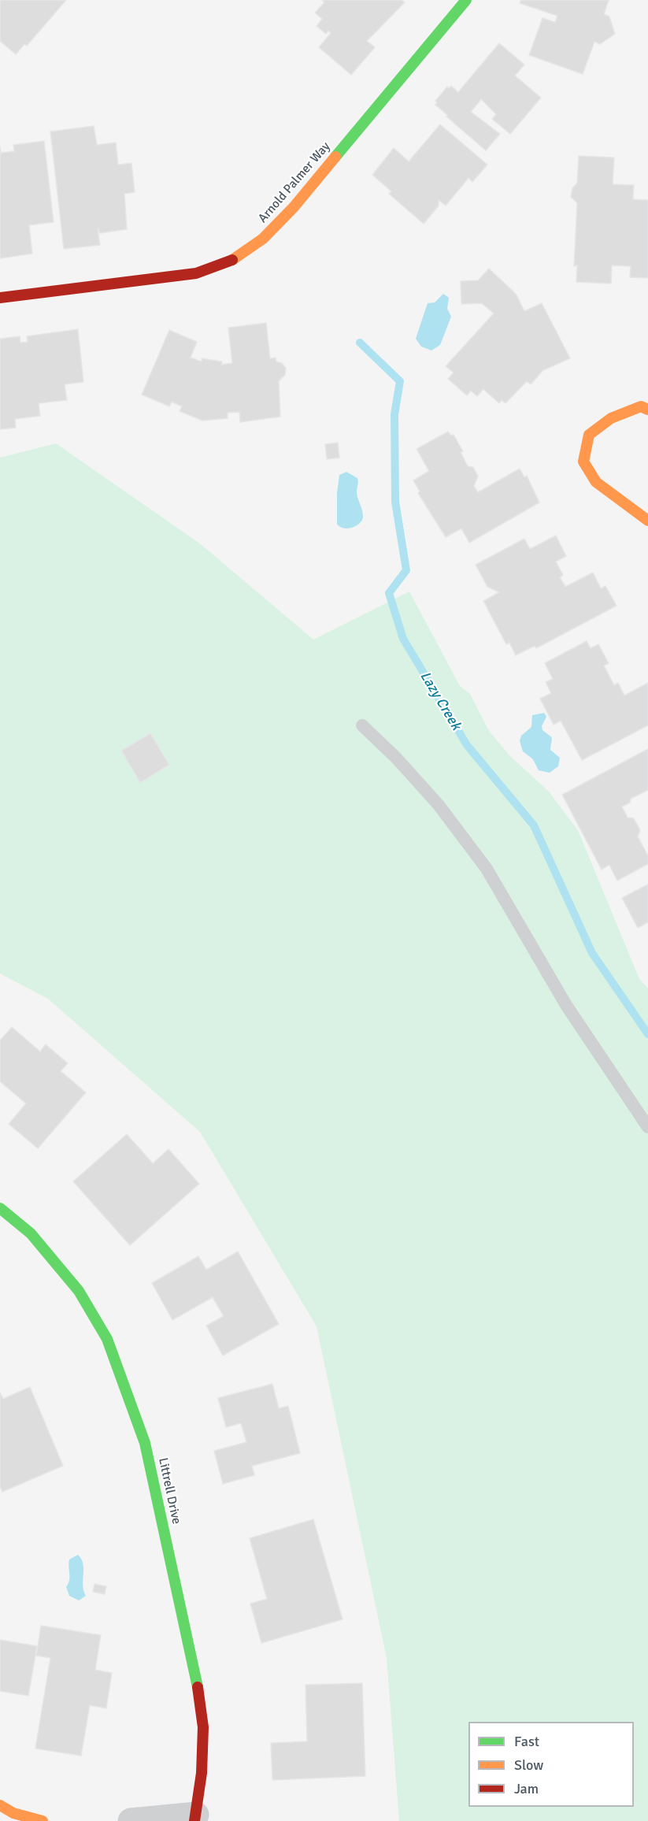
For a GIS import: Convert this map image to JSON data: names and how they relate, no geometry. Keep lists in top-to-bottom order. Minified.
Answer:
{"streets":{"street":["Arnold Palmer Way","Littrell Drive"]},"water":["Lazy Creek"],"legend":["Fast","Slow","Jam"]}
